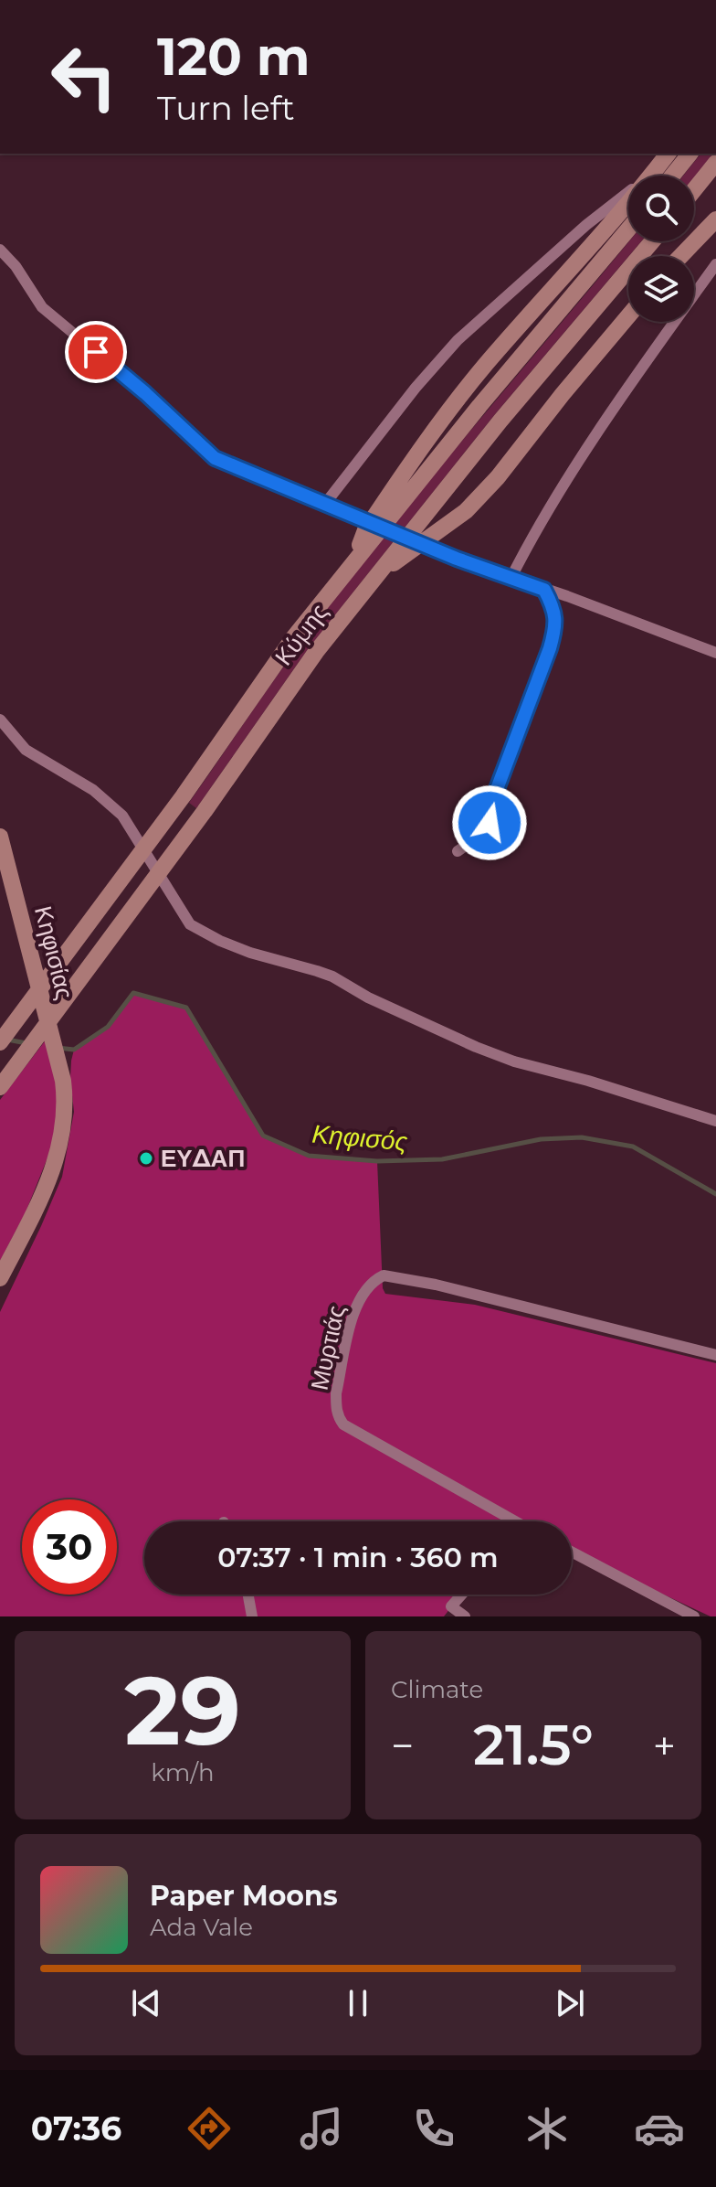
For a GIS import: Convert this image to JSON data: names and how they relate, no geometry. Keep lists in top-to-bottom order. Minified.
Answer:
{"streets":{"main road":["Κύμης","Κηφισίας"],"street":["Μυρτιάς"]},"water":["Κηφισός"],"places":["ΕΥΔΑΠ"],"page":{"turn":["120 m","Turn left"],"limit":"30","trip":"07:37 · 1 min · 360 m","tile":[["29","km/h"],"Climate"],"heat":["−","21.5°","+"],"song":["Paper Moons","Ada Vale"],"tabs":"07:36"}}
